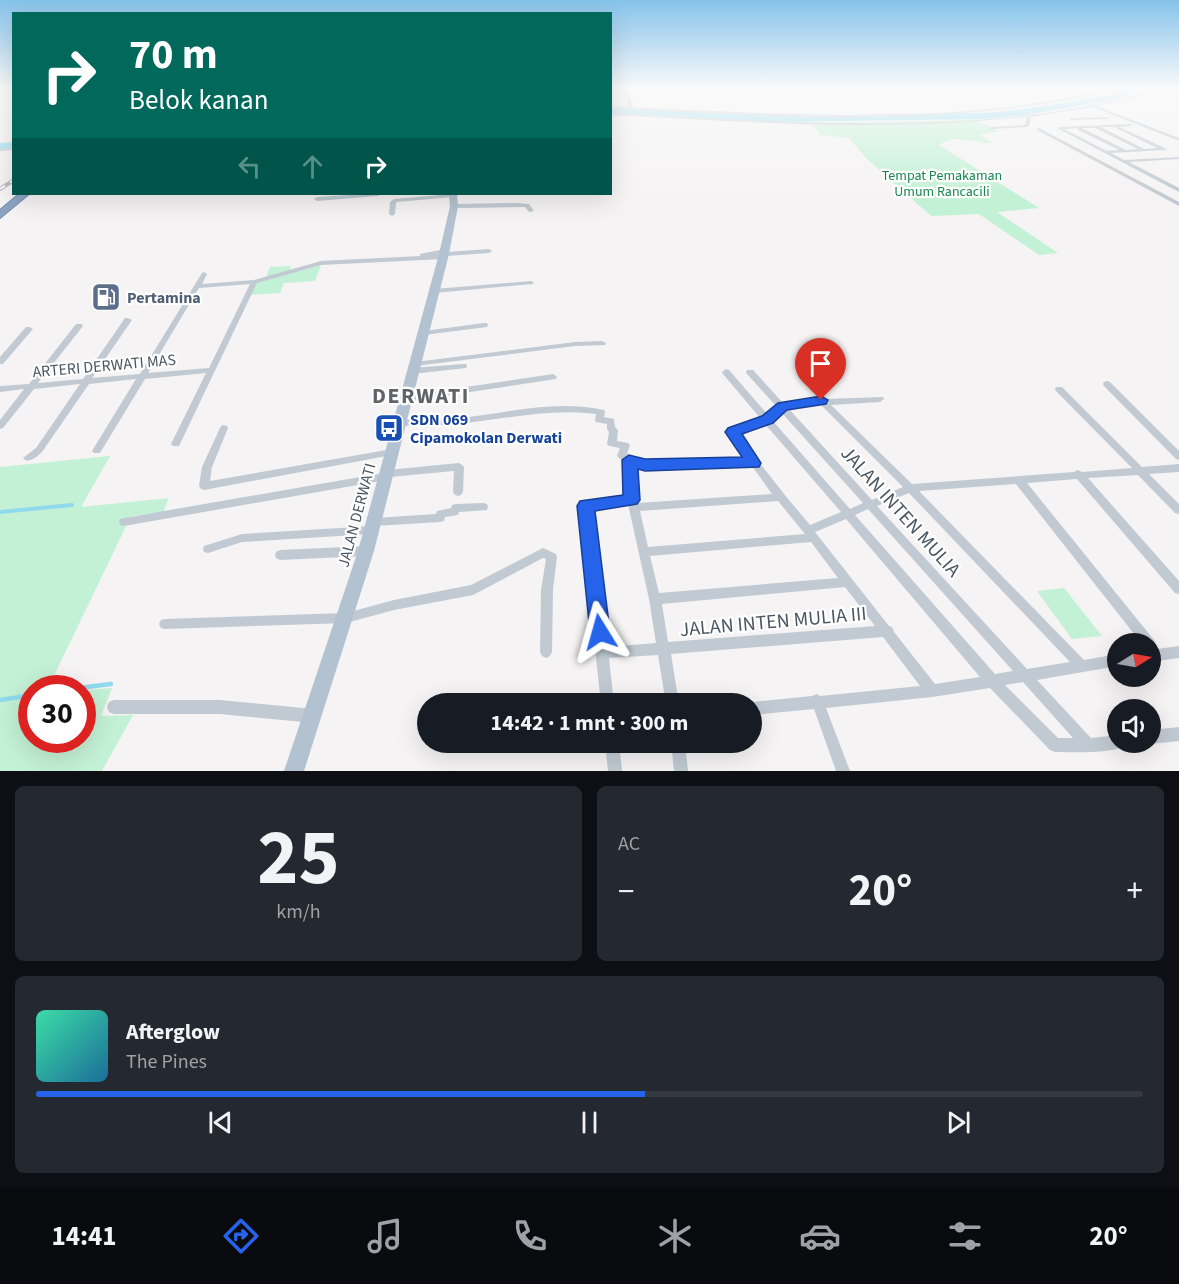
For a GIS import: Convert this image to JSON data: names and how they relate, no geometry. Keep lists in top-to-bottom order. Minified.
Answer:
{"streets":{"main road":["JALAN DERWATI"],"street":["ARTERI DERWATI MAS","JALAN INTEN MULIA","JALAN INTEN MULIA III"]},"districts":["DERWATI"],"parks":["Tempat Pemakaman Umum Rancacili"],"places":{"fuel station":["Pertamina"],"bus stop":["SDN 069 Cipamokolan Derwati"]},"north":"right","page":{"turn":["70 m","Belok kanan"],"limit":"30","trip":"14:42 · 1 mnt · 300 m","tile":[["25","km/h"],"AC"],"heat":["−","20°","+"],"song":["Afterglow","The Pines"],"tabs":["14:41","20°"]}}
